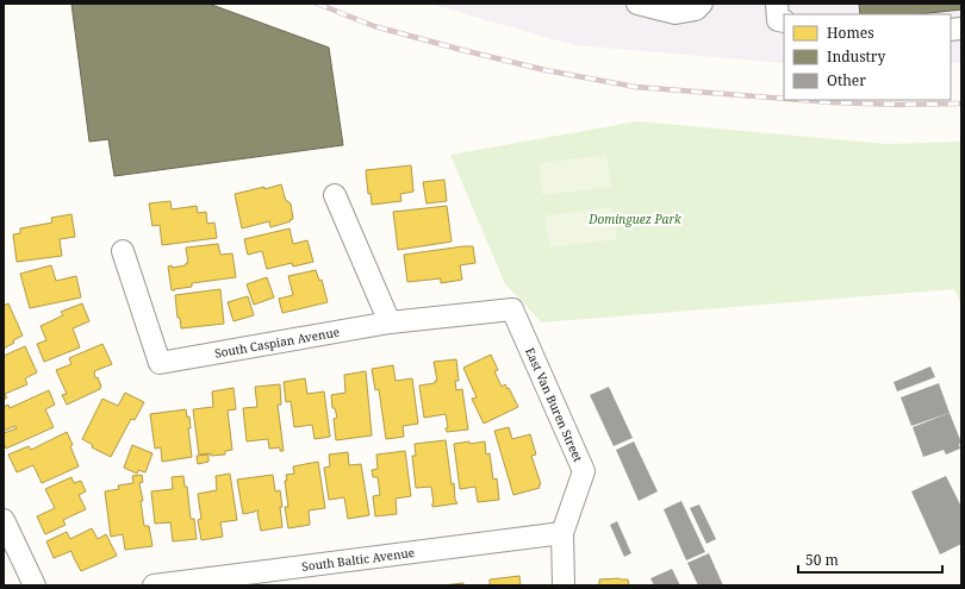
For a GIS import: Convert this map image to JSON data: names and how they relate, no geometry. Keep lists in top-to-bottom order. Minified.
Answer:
{"streets":{"street":["South Caspian Avenue","East Van Buren Street","South Baltic Avenue"]},"crossings":[["South Caspian Avenue","East Van Buren Street"],["East Van Buren Street","South Baltic Avenue"]],"parks":["Dominguez Park"],"legend":["Homes","Industry","Other"],"scale_bar":"50 m"}
